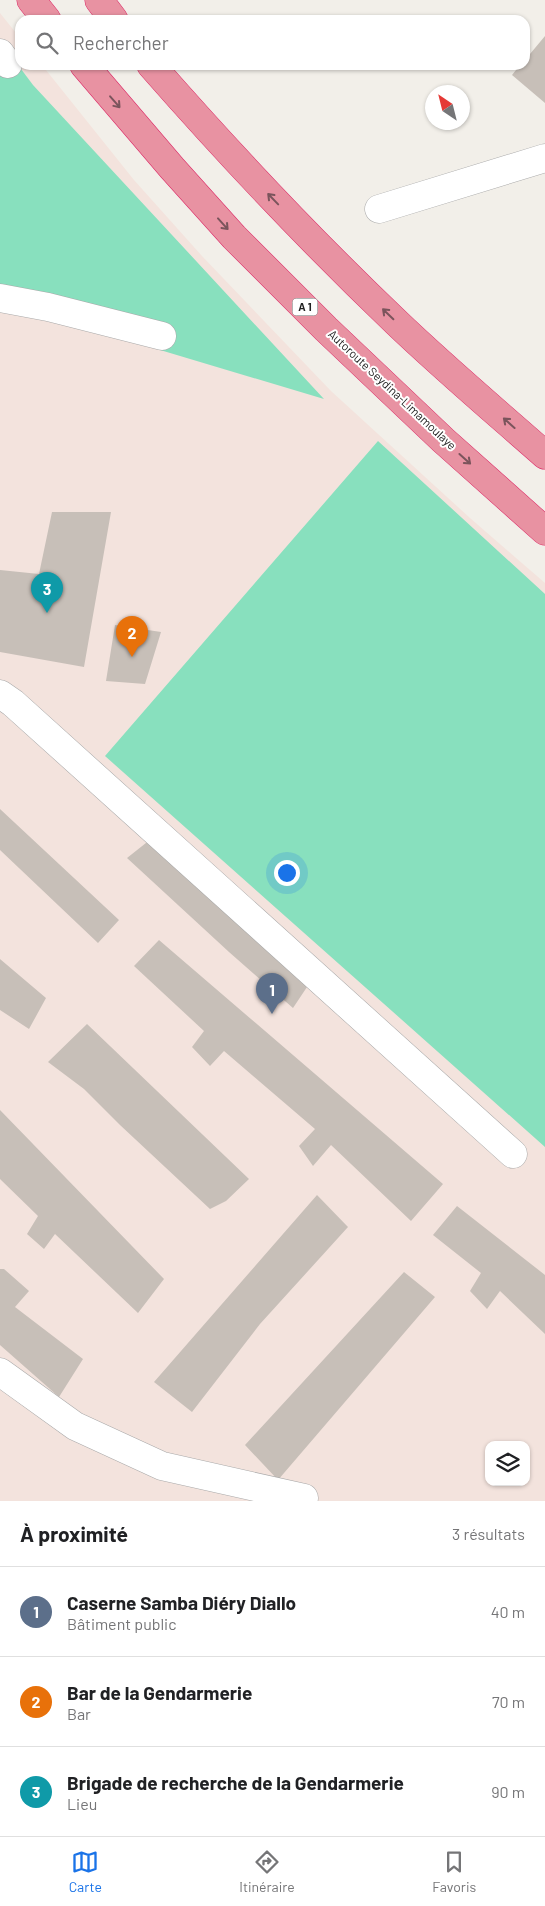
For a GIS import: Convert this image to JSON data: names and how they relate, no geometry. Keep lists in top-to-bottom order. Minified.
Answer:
{"streets":{"highway":["A 1","Autoroute Seydina-Limamoulaye"]},"north":"top left","page":{"search":"Rechercher","pins":["3","2","1"],"heading":["À proximité","3 résultats"],"list":[{"mark":"1","name":"Caserne Samba Diéry Diallo","note":"Bâtiment public","value":"40 m"},{"mark":"2","name":"Bar de la Gendarmerie","note":"Bar","value":"70 m"},{"mark":"3","name":"Brigade de recherche de la Gendarmerie","note":"Lieu","value":"90 m"}],"nav":["Carte","Itinéraire","Favoris"]}}
